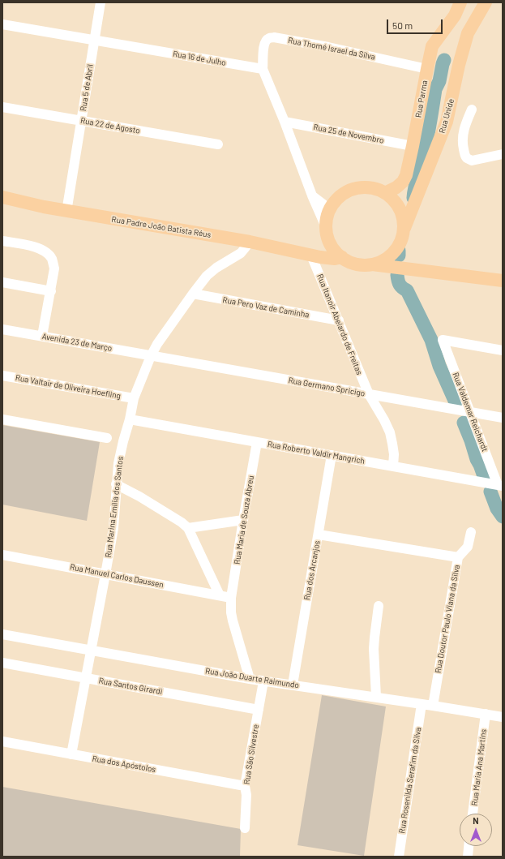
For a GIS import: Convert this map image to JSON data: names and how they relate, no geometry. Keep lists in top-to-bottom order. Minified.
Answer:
{"streets":{"main road":["Rua Parma","Rua Unide","Rua Padre João Batista Réus"],"street":["Rua Thomé Israel da Silva","Rua 16 de Julho","Rua 5 de Abril","Rua 22 de Agosto","Rua 25 de Novembro","Rua Pero Vaz de Caminha","Rua Itanoir Abelardo de Freitas","Avenida 23 de Março","Rua Valtair de Oliveira Hoefling","Rua Germano Spricigo","Rua Valdemar Reichardt","Rua Roberto Valdir Mangrich","Rua Marina Emília dos Santos","Rua Maria de Souza Abreu","Rua dos Arcanjos","Rua Manuel Carlos Daussen","Rua Doutor Paulo Viana da Silva","Rua João Duarte Raimundo","Rua Santos Girardi","Rua São Silvestre","Rua dos Apóstolos","Rua Maria Ana Martins","Rua Rosenilda Serafim da Silva"]},"crossings":[["Rua Thomé Israel da Silva","Rua 16 de Julho"],["Rua Thomé Israel da Silva","Rua Parma"],["Rua 16 de Julho","Rua 5 de Abril"],["Rua 5 de Abril","Rua 22 de Agosto"],["Rua 5 de Abril","Rua Padre João Batista Réus"],["Rua Parma","Rua Unide"],["Rua Parma","Rua 25 de Novembro"],["Rua Parma","Rua Padre João Batista Réus"],["Rua Unide","Rua Padre João Batista Réus"],["Rua Padre João Batista Réus","Rua Itanoir Abelardo de Freitas"],["Rua Padre João Batista Réus","Rua Marina Emília dos Santos"],["Rua Pero Vaz de Caminha","Rua Itanoir Abelardo de Freitas"],["Rua Pero Vaz de Caminha","Rua Marina Emília dos Santos"],["Rua Itanoir Abelardo de Freitas","Rua Germano Spricigo"],["Rua Itanoir Abelardo de Freitas","Rua Roberto Valdir Mangrich"],["Avenida 23 de Março","Rua Germano Spricigo"],["Avenida 23 de Março","Rua Marina Emília dos Santos"],["Rua Valtair de Oliveira Hoefling","Rua Marina Emília dos Santos"],["Rua Germano Spricigo","Rua Valdemar Reichardt"],["Rua Germano Spricigo","Rua Marina Emília dos Santos"],["Rua Valdemar Reichardt","Rua Roberto Valdir Mangrich"],["Rua Roberto Valdir Mangrich","Rua Marina Emília dos Santos"],["Rua Roberto Valdir Mangrich","Rua Maria de Souza Abreu"],["Rua Roberto Valdir Mangrich","Rua dos Arcanjos"],["Rua Marina Emília dos Santos","Rua Manuel Carlos Daussen"],["Rua Marina Emília dos Santos","Rua João Duarte Raimundo"],["Rua Marina Emília dos Santos","Rua Santos Girardi"],["Rua Marina Emília dos Santos","Rua dos Apóstolos"],["Rua Maria de Souza Abreu","Rua Manuel Carlos Daussen"],["Rua Maria de Souza Abreu","Rua João Duarte Raimundo"],["Rua dos Arcanjos","Rua Doutor Paulo Viana da Silva"],["Rua dos Arcanjos","Rua João Duarte Raimundo"],["Rua Doutor Paulo Viana da Silva","Rua João Duarte Raimundo"],["Rua João Duarte Raimundo","Rua São Silvestre"],["Rua João Duarte Raimundo","Rua Maria Ana Martins"],["Rua João Duarte Raimundo","Rua Rosenilda Serafim da Silva"],["Rua Santos Girardi","Rua São Silvestre"],["Rua São Silvestre","Rua dos Apóstolos"]],"scale_bar":"50 m","north":"top"}
